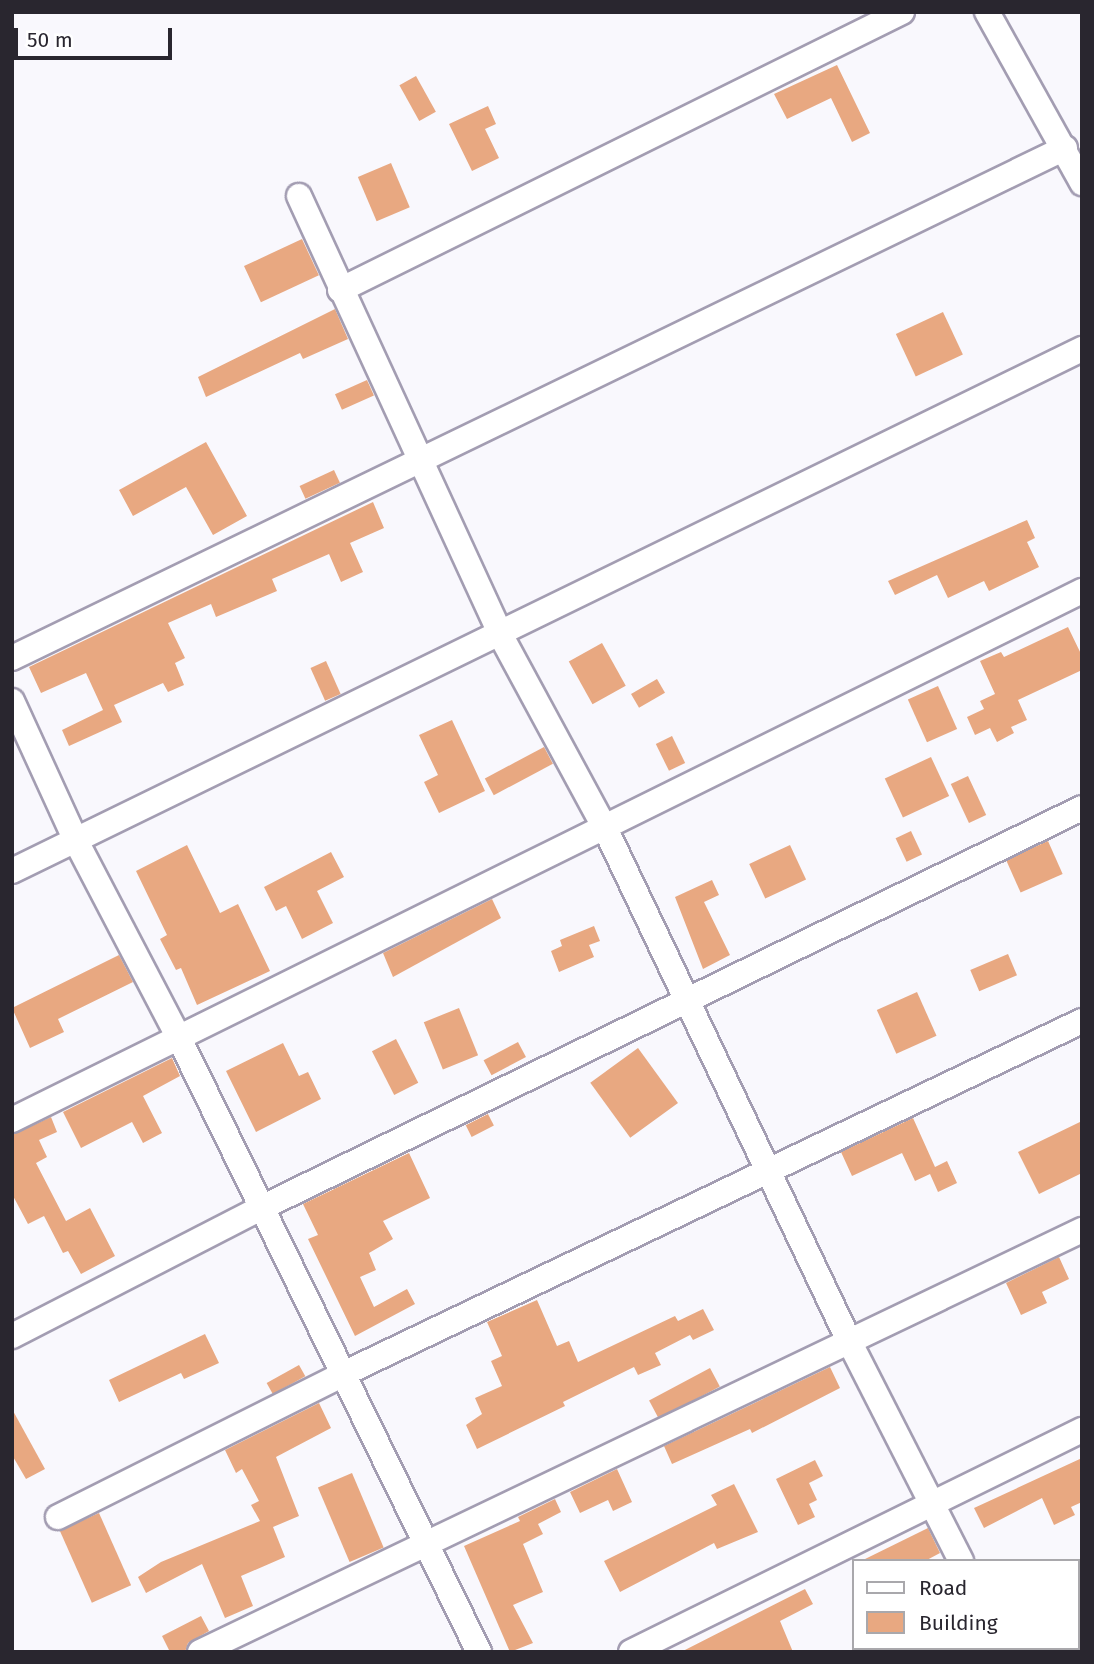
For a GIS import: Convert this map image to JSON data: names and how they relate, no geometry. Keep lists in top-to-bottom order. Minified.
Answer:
{"legend":["Road","Building"],"scale_bar":"50 m"}
